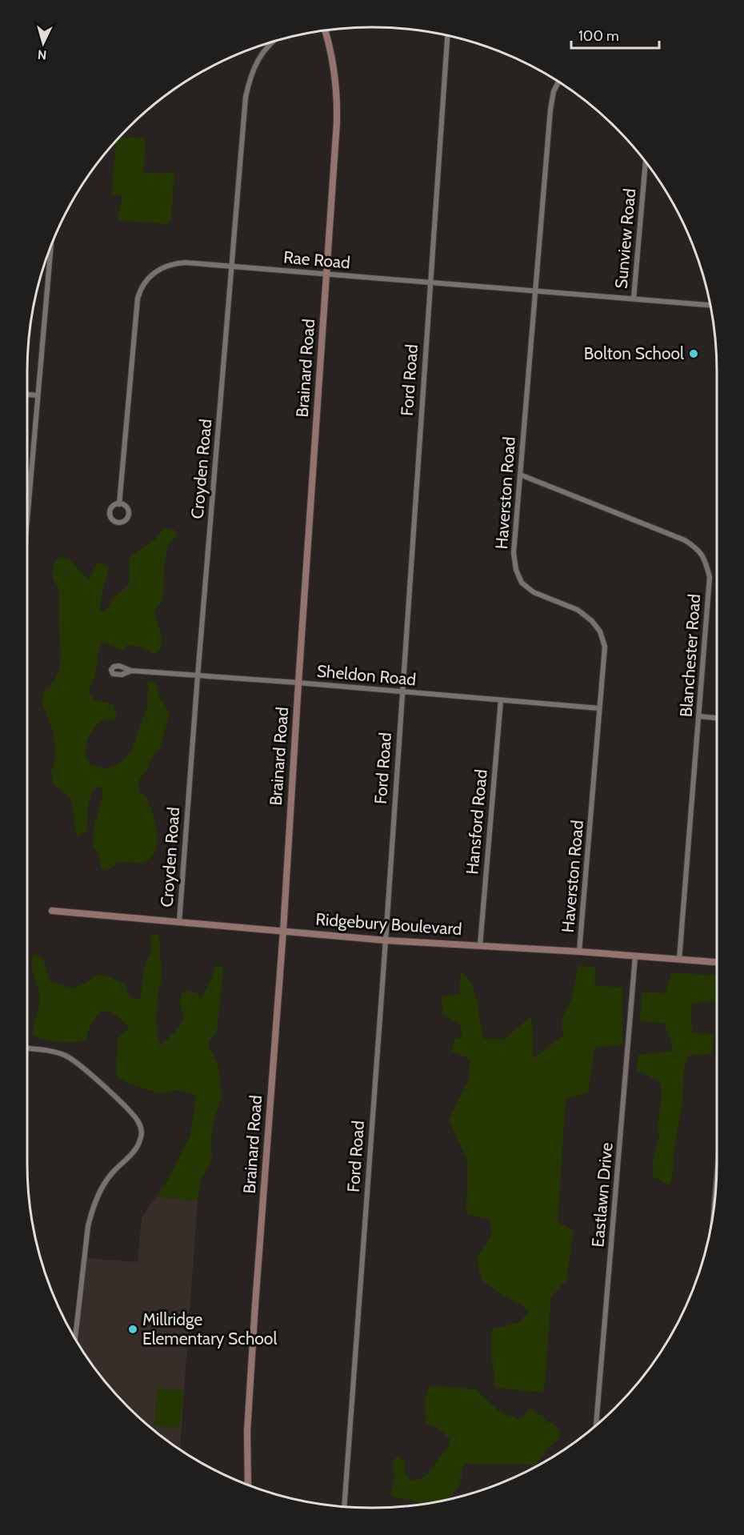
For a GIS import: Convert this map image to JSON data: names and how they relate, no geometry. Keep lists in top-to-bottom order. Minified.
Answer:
{"streets":{"street":["Sunview Road","Rae Road","Brainard Road","Ford Road","Croyden Road","Haverston Road","Blanchester Road","Sheldon Road","Hansford Road","Ridgebury Boulevard","Eastlawn Drive"]},"crossings":[["Sunview Road","Rae Road"],["Rae Road","Brainard Road"],["Rae Road","Ford Road"],["Rae Road","Croyden Road"],["Rae Road","Haverston Road"],["Brainard Road","Sheldon Road"],["Brainard Road","Ridgebury Boulevard"],["Ford Road","Sheldon Road"],["Ford Road","Ridgebury Boulevard"],["Croyden Road","Sheldon Road"],["Croyden Road","Ridgebury Boulevard"],["Haverston Road","Blanchester Road"],["Haverston Road","Sheldon Road"],["Haverston Road","Ridgebury Boulevard"],["Blanchester Road","Ridgebury Boulevard"],["Sheldon Road","Hansford Road"],["Hansford Road","Ridgebury Boulevard"],["Ridgebury Boulevard","Eastlawn Drive"]],"places":["Bolton School","Millridge Elementary School"],"scale_bar":"100 m","north":"bottom"}
